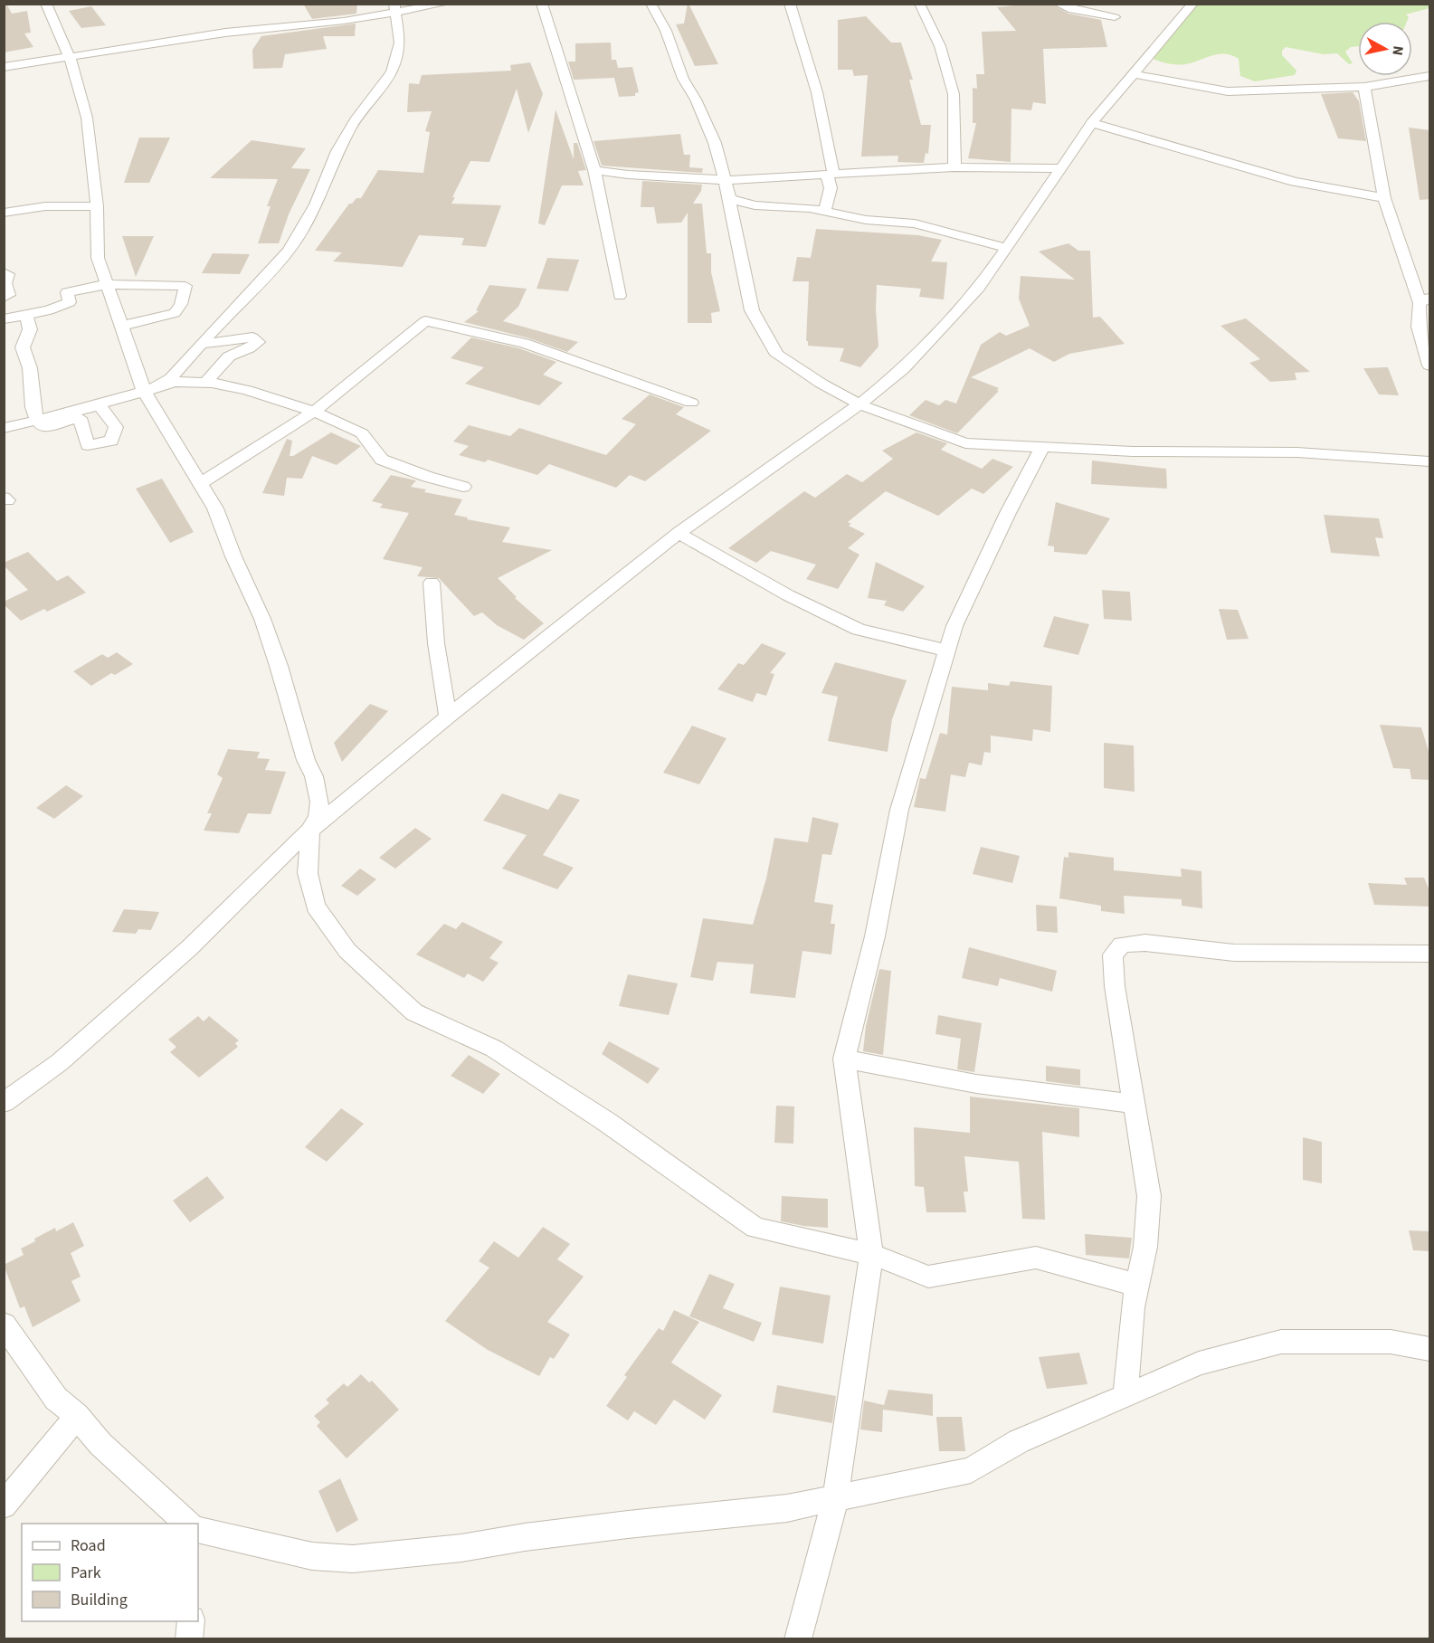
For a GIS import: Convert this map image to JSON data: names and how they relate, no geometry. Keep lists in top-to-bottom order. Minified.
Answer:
{"legend":["Road","Park","Building"],"north":"right"}
